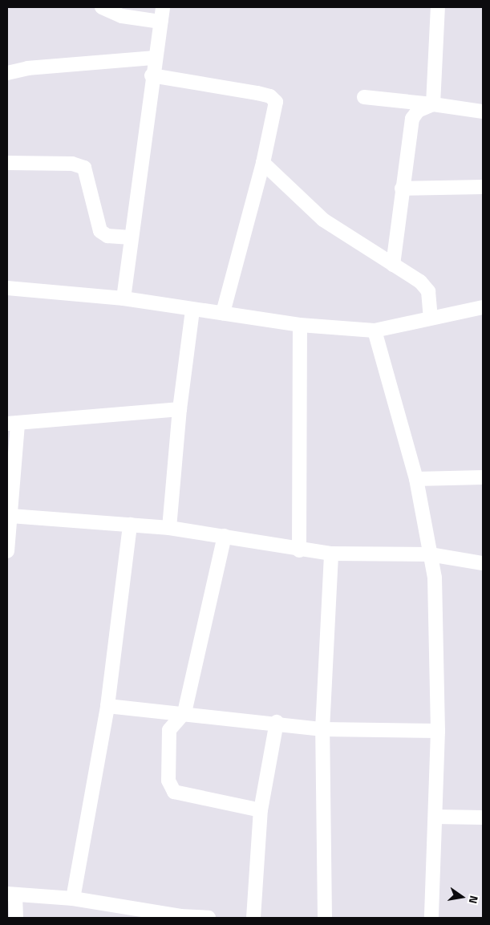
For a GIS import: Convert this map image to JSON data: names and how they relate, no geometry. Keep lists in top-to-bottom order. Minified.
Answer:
{"north":"right"}
